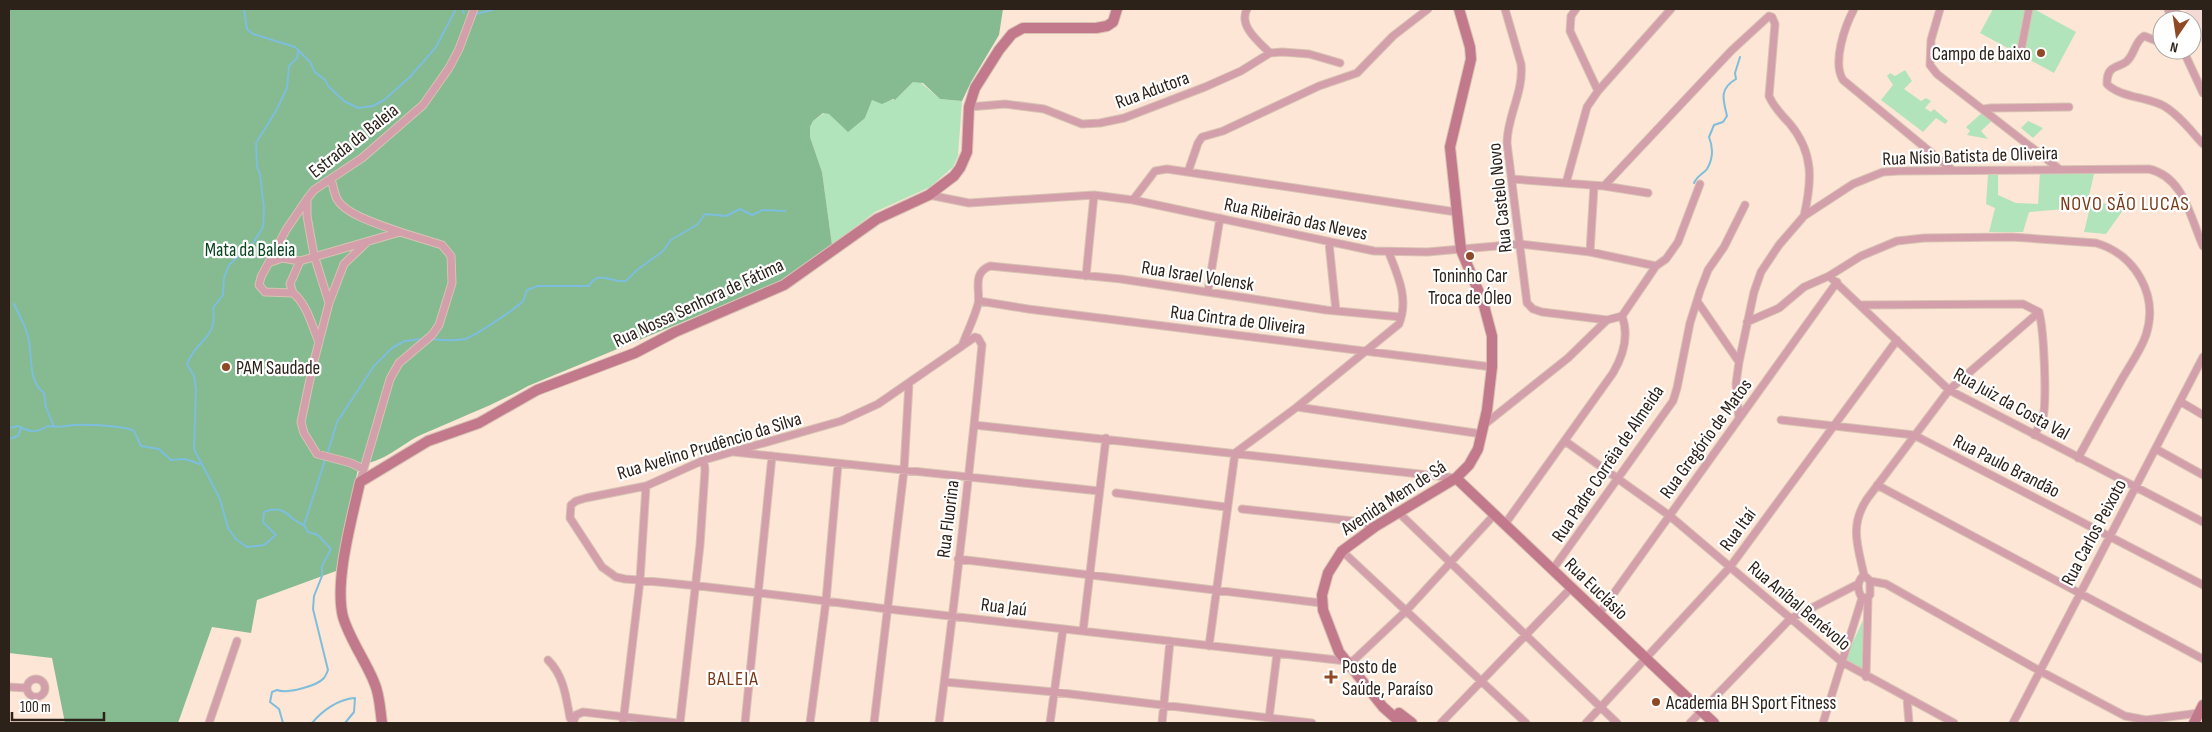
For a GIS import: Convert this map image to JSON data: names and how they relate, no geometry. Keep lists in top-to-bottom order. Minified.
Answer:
{"streets":{"street":["Rua Adutora","Estrada da Baleia","Rua Nísio Batista de Oliveira","Rua Castelo Novo","Rua Ribeirão das Neves","Rua Israel Volensk","Rua Nossa Senhora de Fátima","Rua Cintra de Oliveira","Rua Juiz da Costa Val","Rua Gregório de Matos","Rua Avelino Prudêncio da Silva","Rua Padre Corrêia de Almeida","Rua Paulo Brandão","Avenida Mem de Sá","Rua Fluorina","Rua Itaí","Rua Carlos Peixoto","Rua Euclásio","Rua Aníbal Benévolo","Rua Jaú"]},"crossings":[["Rua Adutora","Rua Nossa Senhora de Fátima"],["Rua Nísio Batista de Oliveira","Rua Gregório de Matos"],["Rua Castelo Novo","Rua Ribeirão das Neves"],["Rua Ribeirão das Neves","Rua Nossa Senhora de Fátima"],["Rua Ribeirão das Neves","Avenida Mem de Sá"],["Rua Israel Volensk","Rua Cintra de Oliveira"],["Rua Cintra de Oliveira","Avenida Mem de Sá"],["Rua Juiz da Costa Val","Rua Gregório de Matos"],["Rua Juiz da Costa Val","Rua Itaí"],["Rua Juiz da Costa Val","Rua Carlos Peixoto"],["Rua Gregório de Matos","Rua Euclásio"],["Rua Gregório de Matos","Rua Aníbal Benévolo"],["Rua Avelino Prudêncio da Silva","Rua Fluorina"],["Rua Avelino Prudêncio da Silva","Rua Jaú"],["Rua Padre Corrêia de Almeida","Rua Euclásio"],["Rua Padre Corrêia de Almeida","Rua Aníbal Benévolo"],["Rua Paulo Brandão","Rua Itaí"],["Rua Paulo Brandão","Rua Carlos Peixoto"],["Avenida Mem de Sá","Rua Euclásio"],["Rua Fluorina","Rua Jaú"],["Rua Itaí","Rua Euclásio"],["Rua Itaí","Rua Aníbal Benévolo"]],"districts":["NOVO SÃO LUCAS","BALEIA"],"parks":["Mata da Baleia"],"places":{"other":["Campo de baixo","Toninho Car Troca de Óleo","PAM Saudade","Academia BH Sport Fitness"],"health":["Posto de Saúde, Paraíso"]},"scale_bar":"100 m","north":"bottom"}
